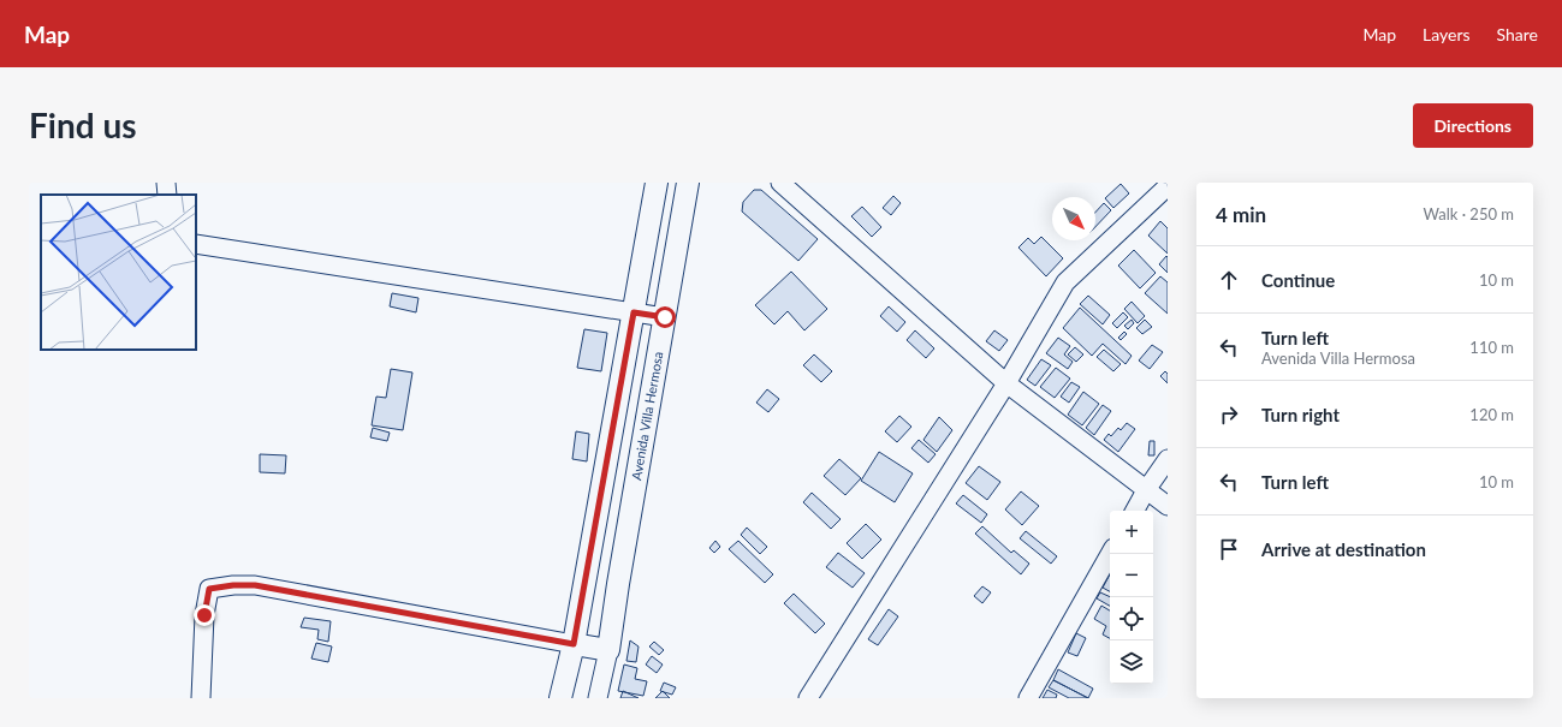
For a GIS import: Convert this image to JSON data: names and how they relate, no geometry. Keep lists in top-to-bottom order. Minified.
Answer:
{"streets":{"street":["Avenida Villa Hermosa"]},"north":"bottom right","page":{"header":"Map","nav":["Map","Layers","Share"],"buttons":"Directions","title":"Find us","heading":["4 min","Walk · 250 m"],"list":[["Continue","10 m"],["Turn left","Avenida Villa Hermosa","110 m"],["Turn right","120 m"],["Turn left","10 m"],"Arrive at destination"],"map_buttons":["+","−"]}}
